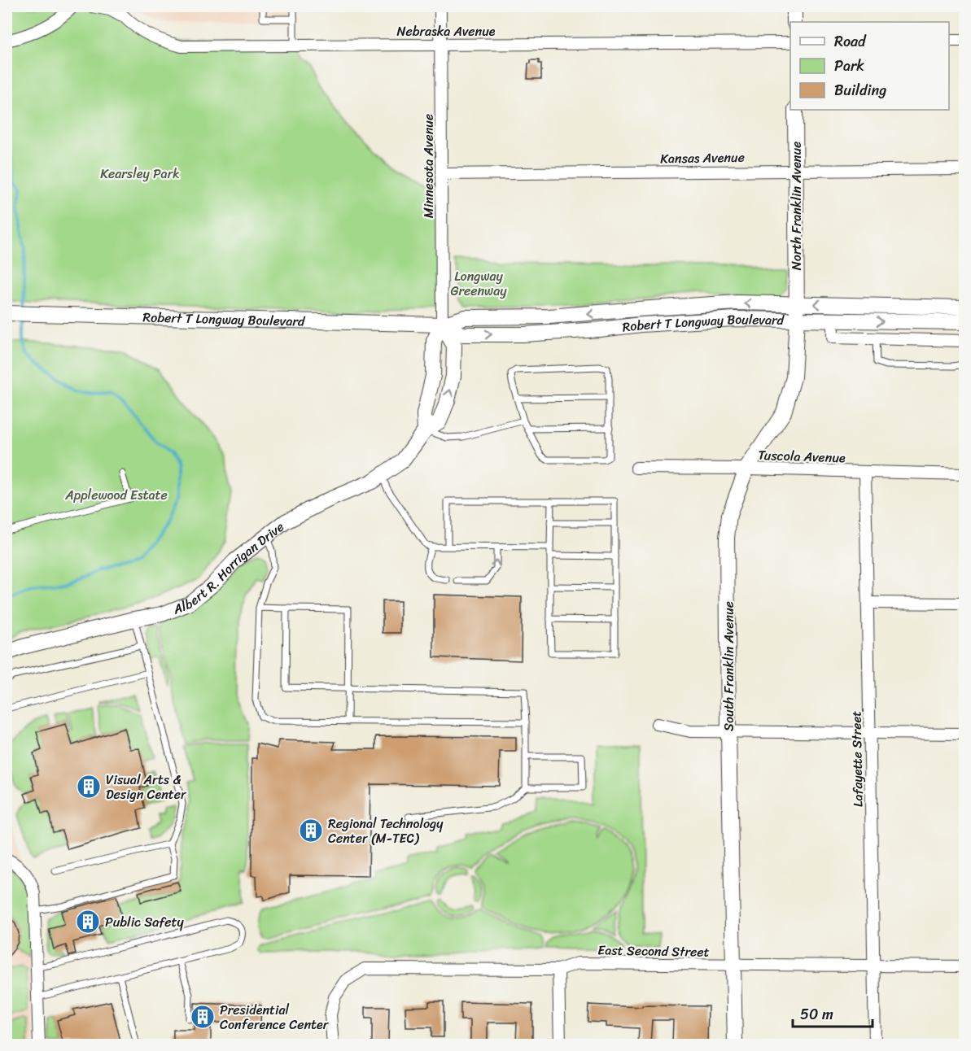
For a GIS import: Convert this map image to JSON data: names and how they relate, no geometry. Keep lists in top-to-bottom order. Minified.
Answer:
{"streets":{"street":["Nebraska Avenue","Kansas Avenue","Minnesota Avenue","North Franklin Avenue","Robert T Longway Boulevard","Tuscola Avenue","Albert R. Horrigan Drive","South Franklin Avenue","Lafayette Street","East Second Street"]},"crossings":[["Nebraska Avenue","Minnesota Avenue"],["Kansas Avenue","Minnesota Avenue"],["Kansas Avenue","North Franklin Avenue"],["Minnesota Avenue","Robert T Longway Boulevard"],["Minnesota Avenue","Albert R. Horrigan Drive"],["North Franklin Avenue","Robert T Longway Boulevard"],["North Franklin Avenue","South Franklin Avenue"],["Robert T Longway Boulevard","Albert R. Horrigan Drive"],["Robert T Longway Boulevard","South Franklin Avenue"],["Tuscola Avenue","South Franklin Avenue"],["Tuscola Avenue","Lafayette Street"],["South Franklin Avenue","East Second Street"],["Lafayette Street","East Second Street"]],"parks":["Kearsley Park","Longway Greenway","Applewood Estate"],"places":{"building":["Visual Arts & Design Center","Regional Technology Center (M-TEC)","Public Safety","Presidential Conference Center"]},"legend":["Road","Park","Building"],"scale_bar":"50 m"}
